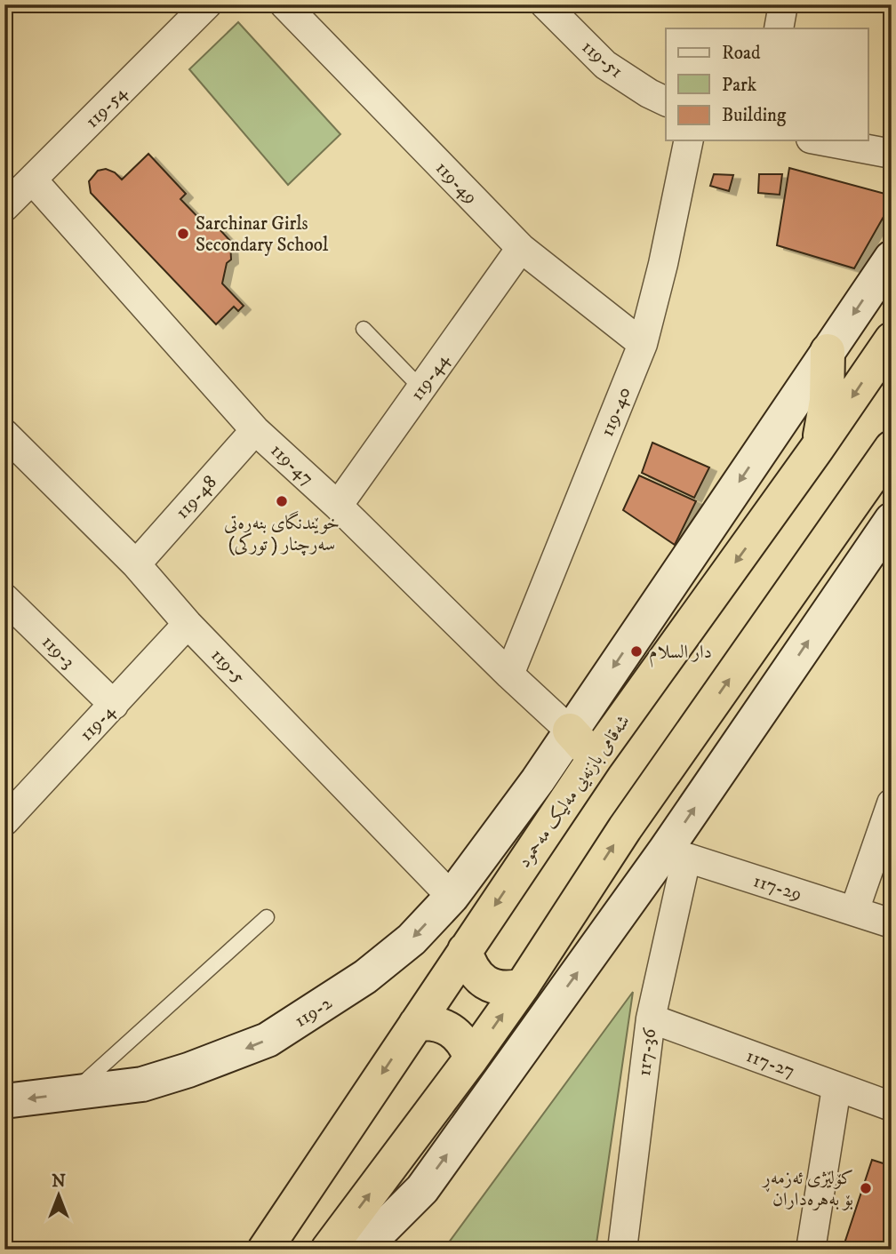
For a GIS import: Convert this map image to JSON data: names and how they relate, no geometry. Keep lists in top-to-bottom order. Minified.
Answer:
{"streets":{"highway":["شەقامی بازنەیی مەلیک مەحمود"],"main road":["119-2"],"street":["119-51","119-54","119-49","119-44","119-40","119-47","119-48","119-3","119-5","119-4","117-29","117-36","117-27"]},"crossings":[["119-54","119-47"],["119-49","119-44"],["119-49","119-40"],["119-44","119-47"],["119-40","119-47"],["119-47","119-48"],["119-47","119-2"],["119-48","119-5"],["119-3","119-4"],["119-5","119-4"],["119-5","119-2"],["117-29","117-36"],["117-36","117-27"]],"places":["Sarchinar Girls Secondary School","خوێندنگای بنەڕەتی سەرچنار ( تورکی)","دار السلام","کۆلێژی ئەزمەڕ بۆ بەهرەداران"],"legend":["Road","Park","Building"],"north":"top"}
